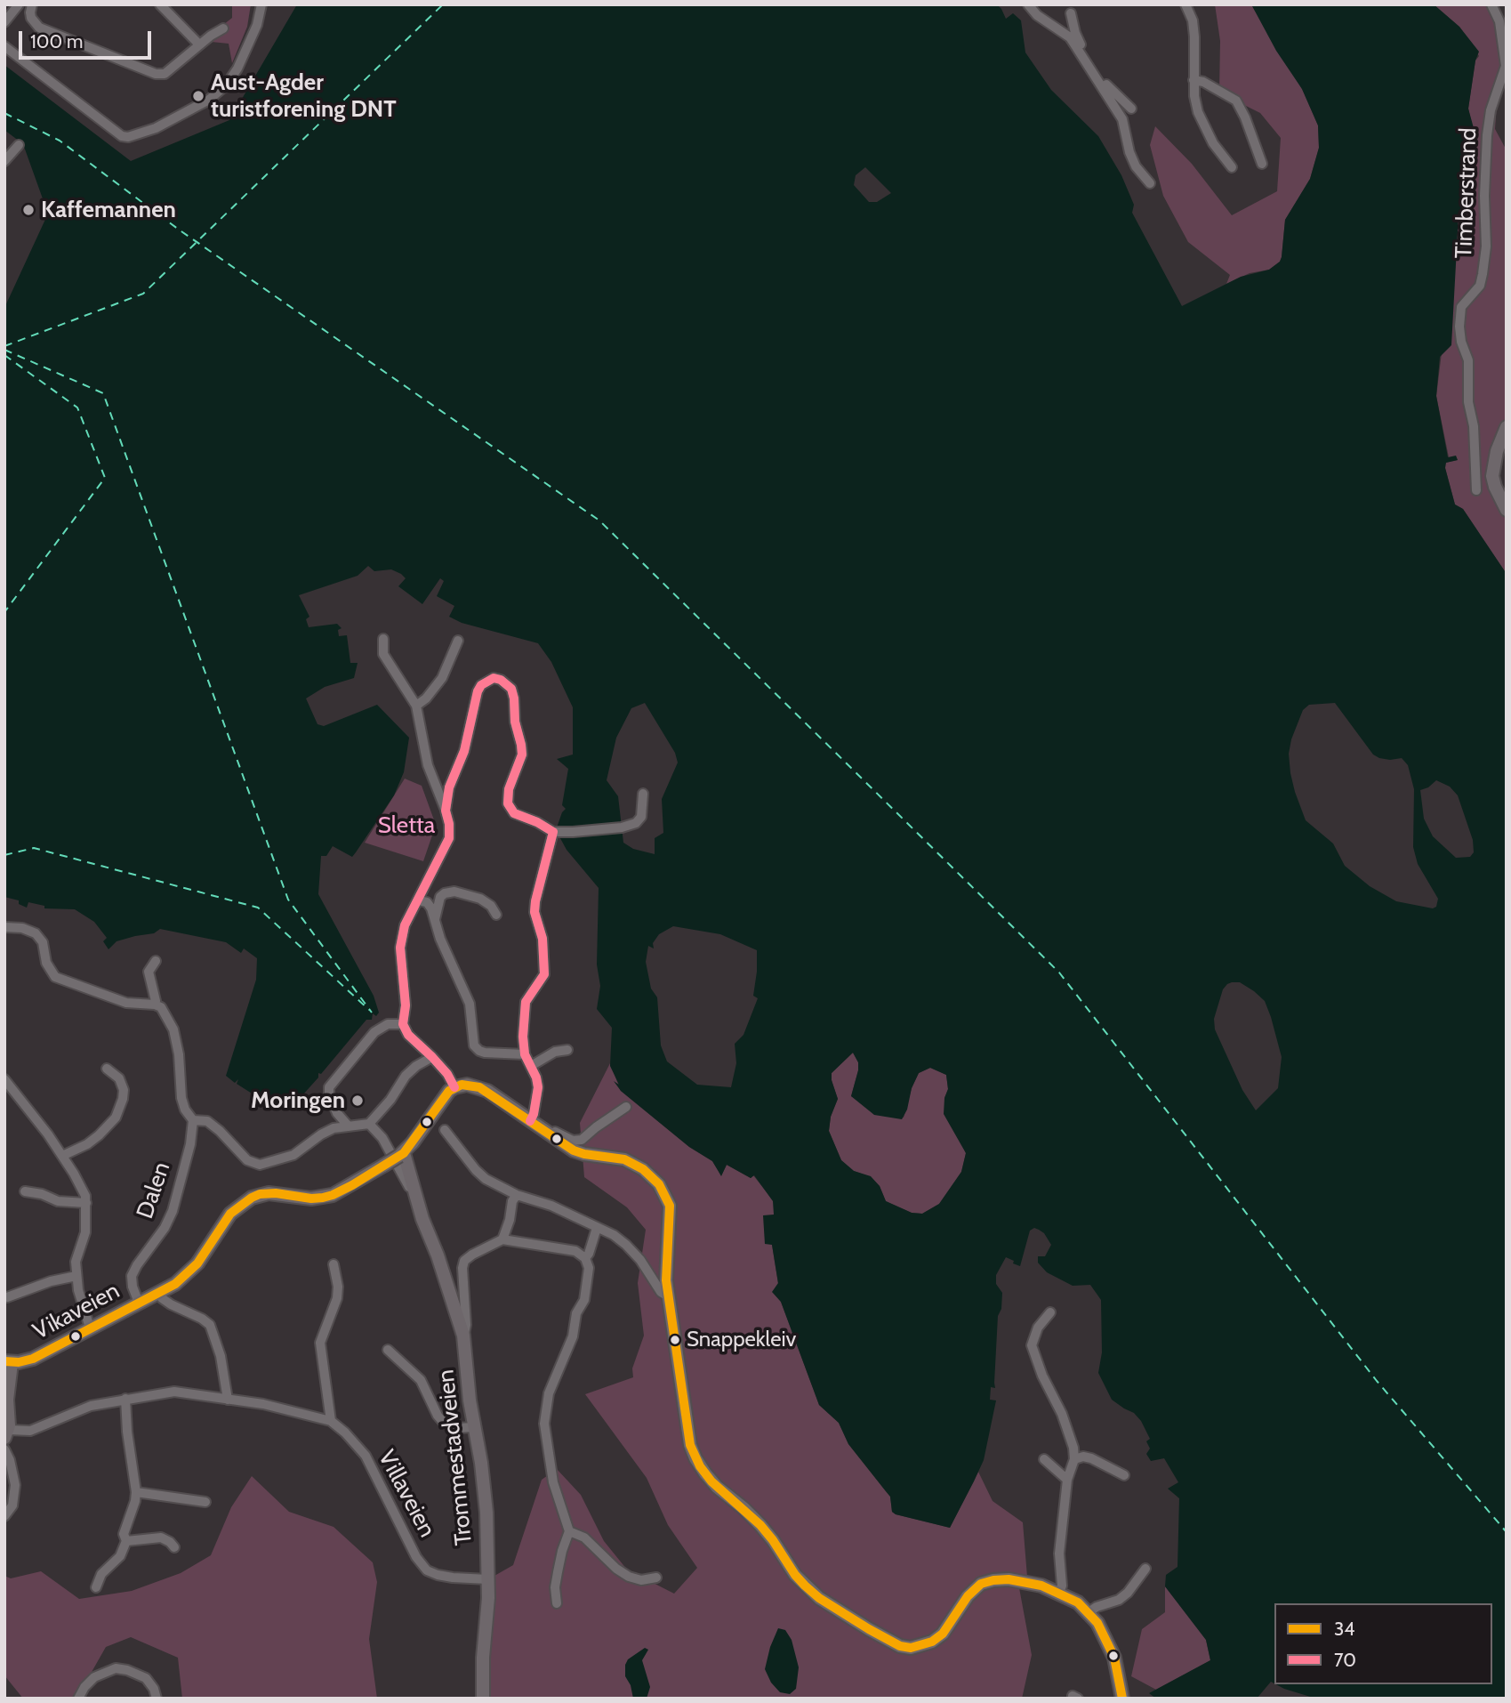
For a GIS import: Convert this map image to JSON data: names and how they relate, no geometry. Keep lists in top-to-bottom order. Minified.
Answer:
{"streets":{"main road":["Vikaveien","Trommestadveien"],"street":["Timberstrand","Dalen","Villaveien"]},"crossings":[["Dalen","Vikaveien"],["Vikaveien","Trommestadveien"],["Vikaveien","Villaveien"],["Trommestadveien","Villaveien"]],"parks":["Sletta"],"places":["Aust-Agder turistforening DNT","Kaffemannen","Moringen","Snappekleiv"],"lines":["transit line 70","transit line 34"],"legend":["34","70"],"scale_bar":"100 m"}
